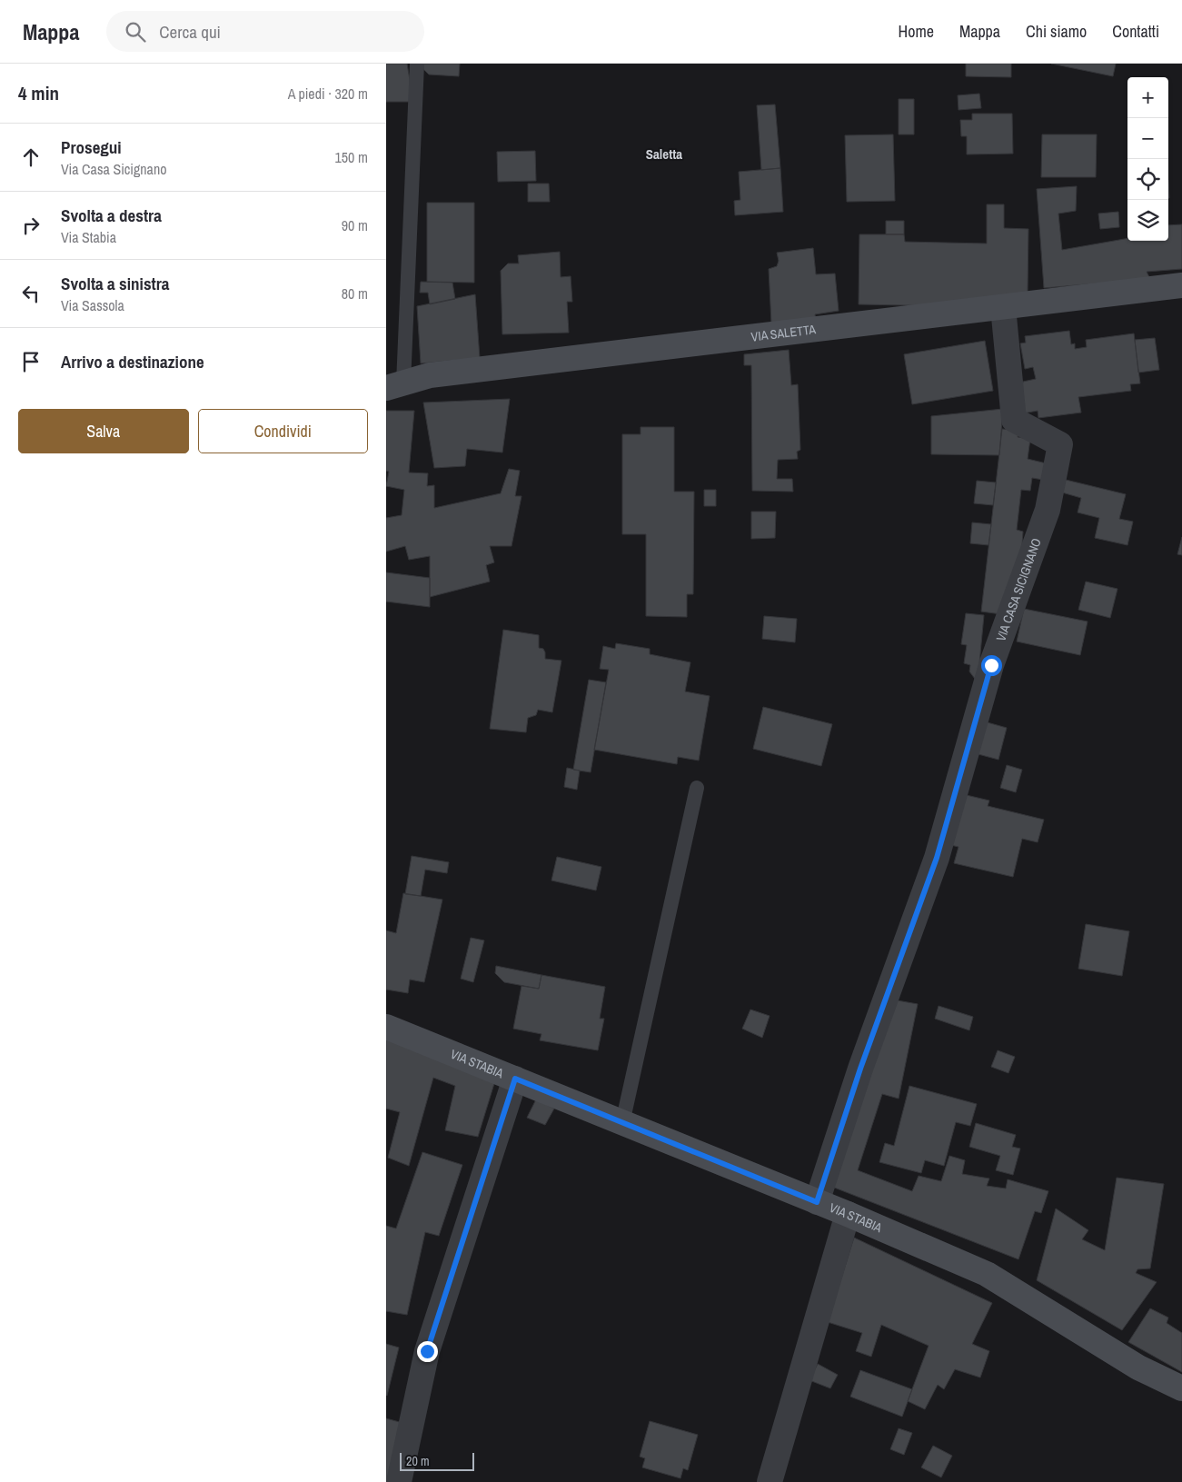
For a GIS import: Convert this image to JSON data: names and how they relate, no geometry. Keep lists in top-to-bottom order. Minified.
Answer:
{"streets":{"main road":["VIA SALETTA","VIA STABIA"],"street":["VIA CASA SICIGNANO"]},"crossings":[["VIA SALETTA","VIA CASA SICIGNANO"],["VIA CASA SICIGNANO","VIA STABIA"]],"districts":["Saletta"],"scale_bar":"20 m","page":{"header":"Mappa","search":"Cerca qui","nav":["Home","Mappa","Chi siamo","Contatti"],"heading":["4 min","A piedi · 320 m"],"map_buttons":["+","−"],"list":[["Prosegui","Via Casa Sicignano","150 m"],["Svolta a destra","Via Stabia","90 m"],["Svolta a sinistra","Via Sassola","80 m"],"Arrivo a destinazione"],"buttons":["Salva","Condividi"],"scale":"20 m"}}
